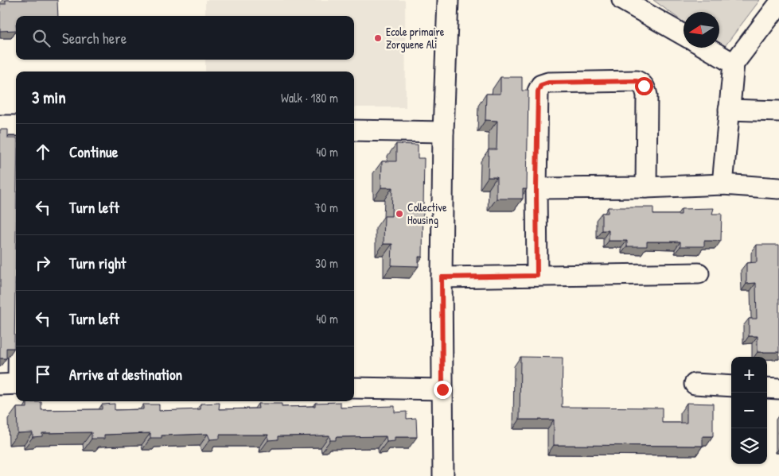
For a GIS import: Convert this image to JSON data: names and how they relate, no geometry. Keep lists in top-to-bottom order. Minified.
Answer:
{"places":["Ecole primaire Zorguene Ali","Collective Housing"],"north":"left","page":{"search":"Search here","heading":["3 min","Walk · 180 m"],"list":[["Continue","40 m"],["Turn left","70 m"],["Turn right","30 m"],["Turn left","40 m"],"Arrive at destination"],"map_buttons":["+","−"]}}
